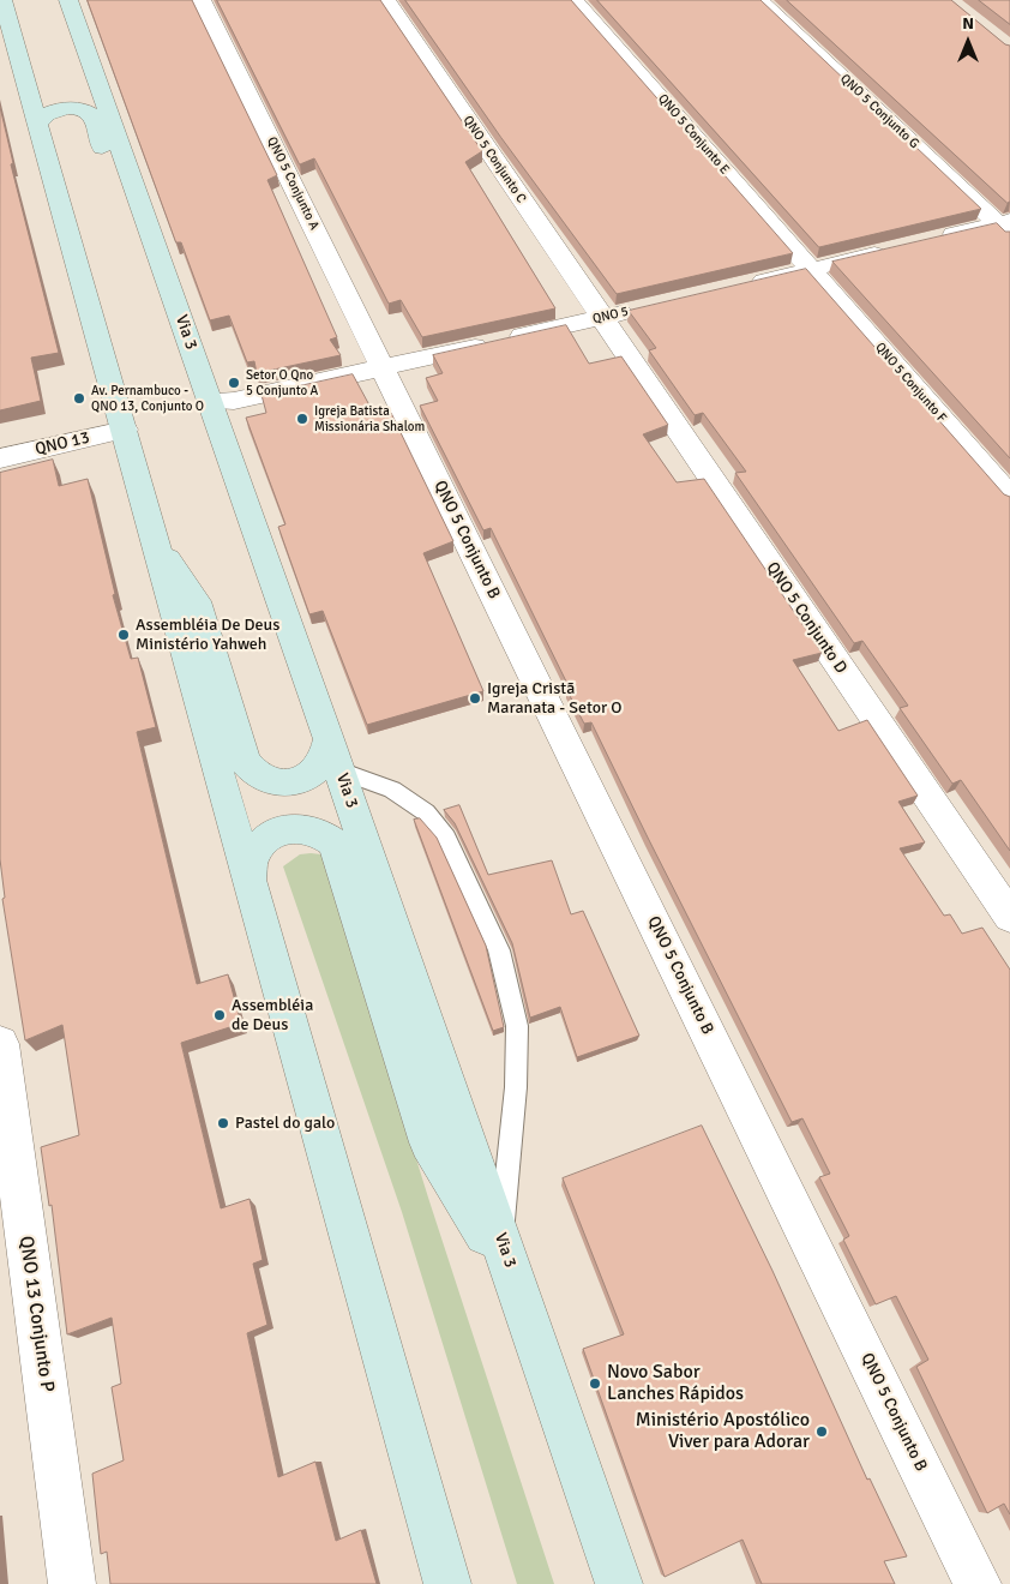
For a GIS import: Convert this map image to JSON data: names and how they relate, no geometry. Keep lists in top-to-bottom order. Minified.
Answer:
{"streets":{"main road":["Via 3"],"street":["QNO 5 Conjunto G","QNO 5 Conjunto E","QNO 5 Conjunto C","QNO 5 Conjunto A","QNO 5","QNO 5 Conjunto F","QNO 13","QNO 5 Conjunto B","QNO 5 Conjunto D","QNO 13 Conjunto P"]},"crossings":[["QNO 5 Conjunto E","QNO 5 Conjunto F"],["QNO 5 Conjunto C","QNO 5"],["QNO 5 Conjunto C","QNO 5 Conjunto D"],["QNO 5 Conjunto A","QNO 5"],["QNO 5 Conjunto A","QNO 5 Conjunto B"],["QNO 5","Via 3"],["QNO 5","QNO 5 Conjunto B"],["QNO 5","QNO 5 Conjunto D"]],"places":["Setor O Qno 5 Conjunto A","Av. Pernambuco - QNO 13, Conjunto O","Igreja Batista Missionária Shalom","Assembléia De Deus Ministério Yahweh","Igreja Cristã Maranata - Setor O","Assembléia de Deus","Pastel do galo","Novo Sabor Lanches Rápidos","Ministério Apostólico Viver para Adorar"],"north":"top"}
